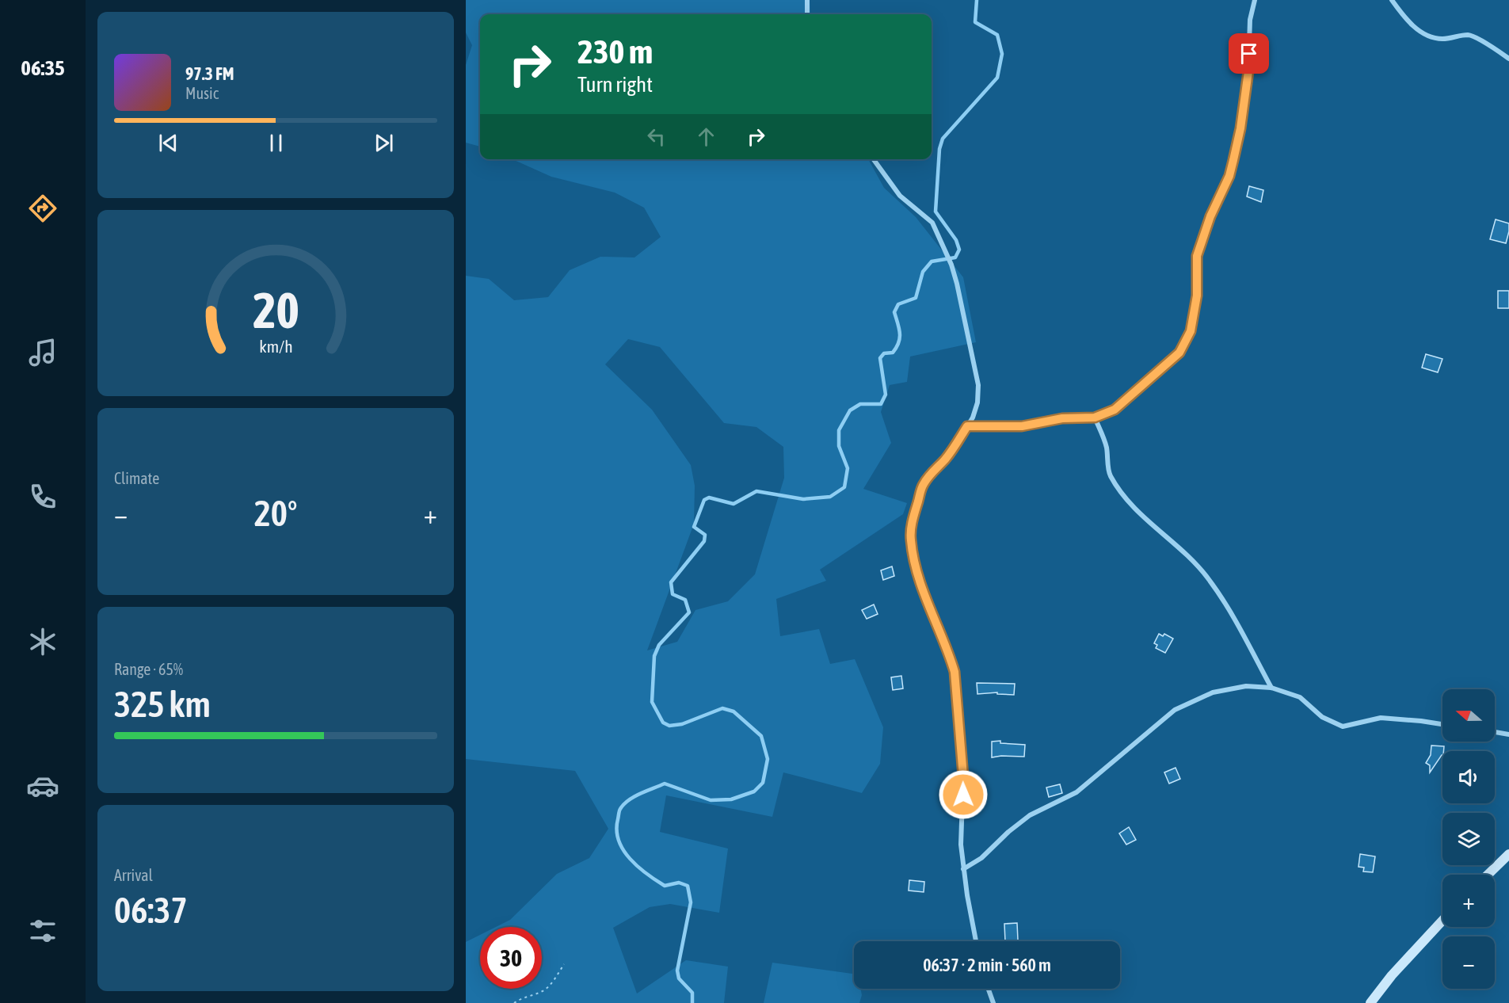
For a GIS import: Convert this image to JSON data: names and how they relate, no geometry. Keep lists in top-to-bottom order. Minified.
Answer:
{"north":"left","page":{"tabs":"06:35","turn":["230 m","Turn right"],"song":["97.3 FM","Music"],"tile":["Climate",["Range · 65%","325 km"],["Arrival","06:37"]],"heat":["−","20°","+"],"map_buttons":["+","−"],"limit":"30","trip":"06:37 · 2 min · 560 m","gauge":["20","km/h"]}}
